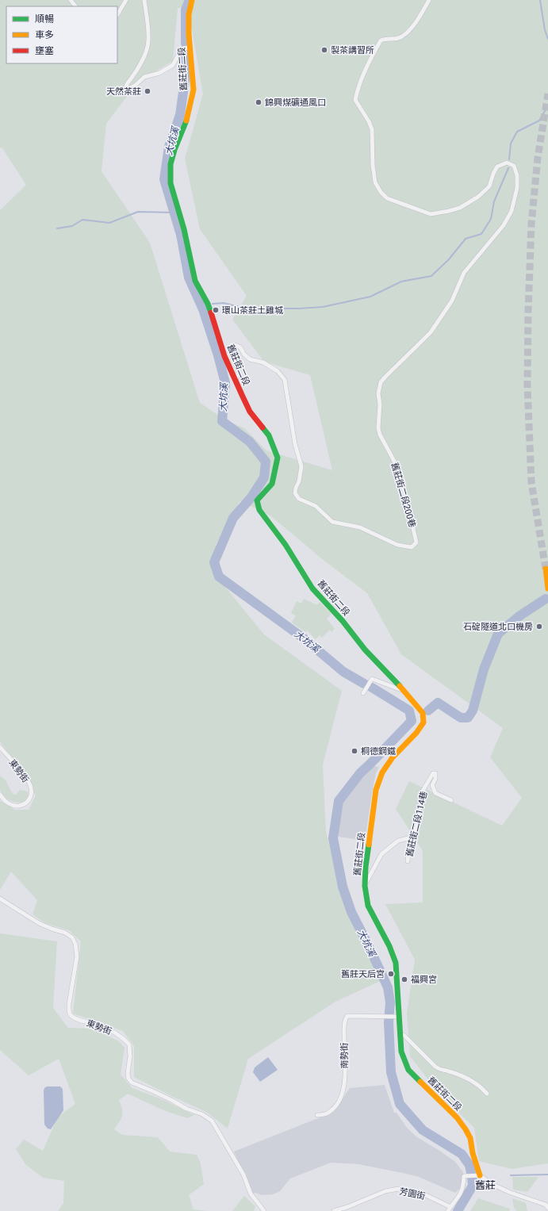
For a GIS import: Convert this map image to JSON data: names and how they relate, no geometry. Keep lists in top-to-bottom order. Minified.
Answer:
{"streets":{"main road":["舊莊街二段"],"street":["舊莊街二段200巷","東勢街","舊莊街二段114巷","南勢街","芳園街"]},"crossings":[["舊莊街二段","舊莊街二段200巷"],["舊莊街二段","南勢街"]],"districts":["舊莊"],"water":["大坑溪"],"places":["製茶講習所","天然茶莊","錦興煤礦通風口","環山茶莊土雞城","石碇隧道北口機房","桐德鋼鐵","舊莊天后宮","福興宮"],"legend":["順暢","車多","壅塞"]}
